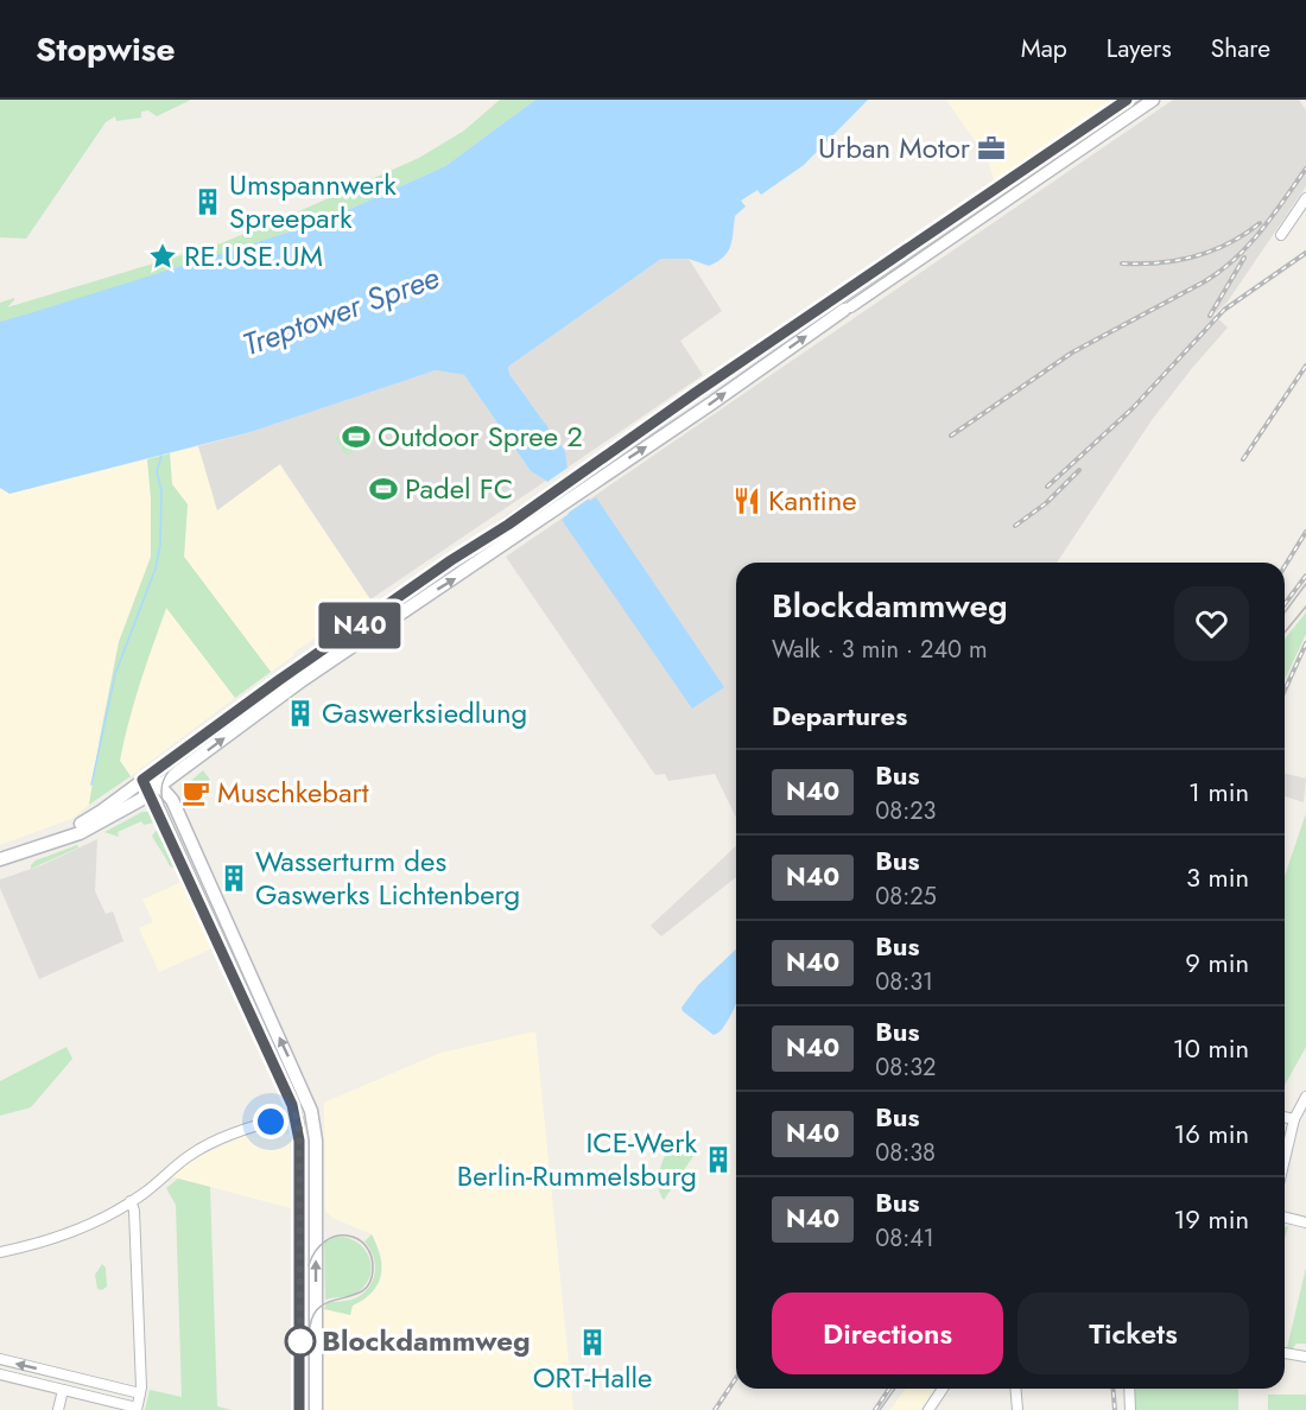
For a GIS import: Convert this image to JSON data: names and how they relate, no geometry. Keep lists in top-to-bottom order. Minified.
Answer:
{"water":["Treptower Spree"],"places":{"office":["Urban Motor"],"building":["Umspannwerk Spreepark","Gaswerksiedlung","Wasserturm des Gaswerks Lichtenberg","ICE-Werk Berlin-Rummelsburg","ORT-Halle"],"place":["RE.USE.UM"],"sports":["Outdoor Spree 2","Padel FC"],"restaurant":["Kantine"],"cafe":["Muschkebart"],"other":["Blockdammweg"]},"lines":["bus line N40"],"page":{"header":"Stopwise","nav":["Map","Layers","Share"],"on_map":"N40","heading":[["Blockdammweg","Walk · 3 min · 240 m"],"Departures"],"list":[{"mark":"N40","name":"Bus","note":"08:23","value":"1 min"},{"mark":"N40","name":"Bus","note":"08:25","value":"3 min"},{"mark":"N40","name":"Bus","note":"08:31","value":"9 min"},{"mark":"N40","name":"Bus","note":"08:32","value":"10 min"},{"mark":"N40","name":"Bus","note":"08:38","value":"16 min"},{"mark":"N40","name":"Bus","note":"08:41","value":"19 min"}],"buttons":["Directions","Tickets"]}}
